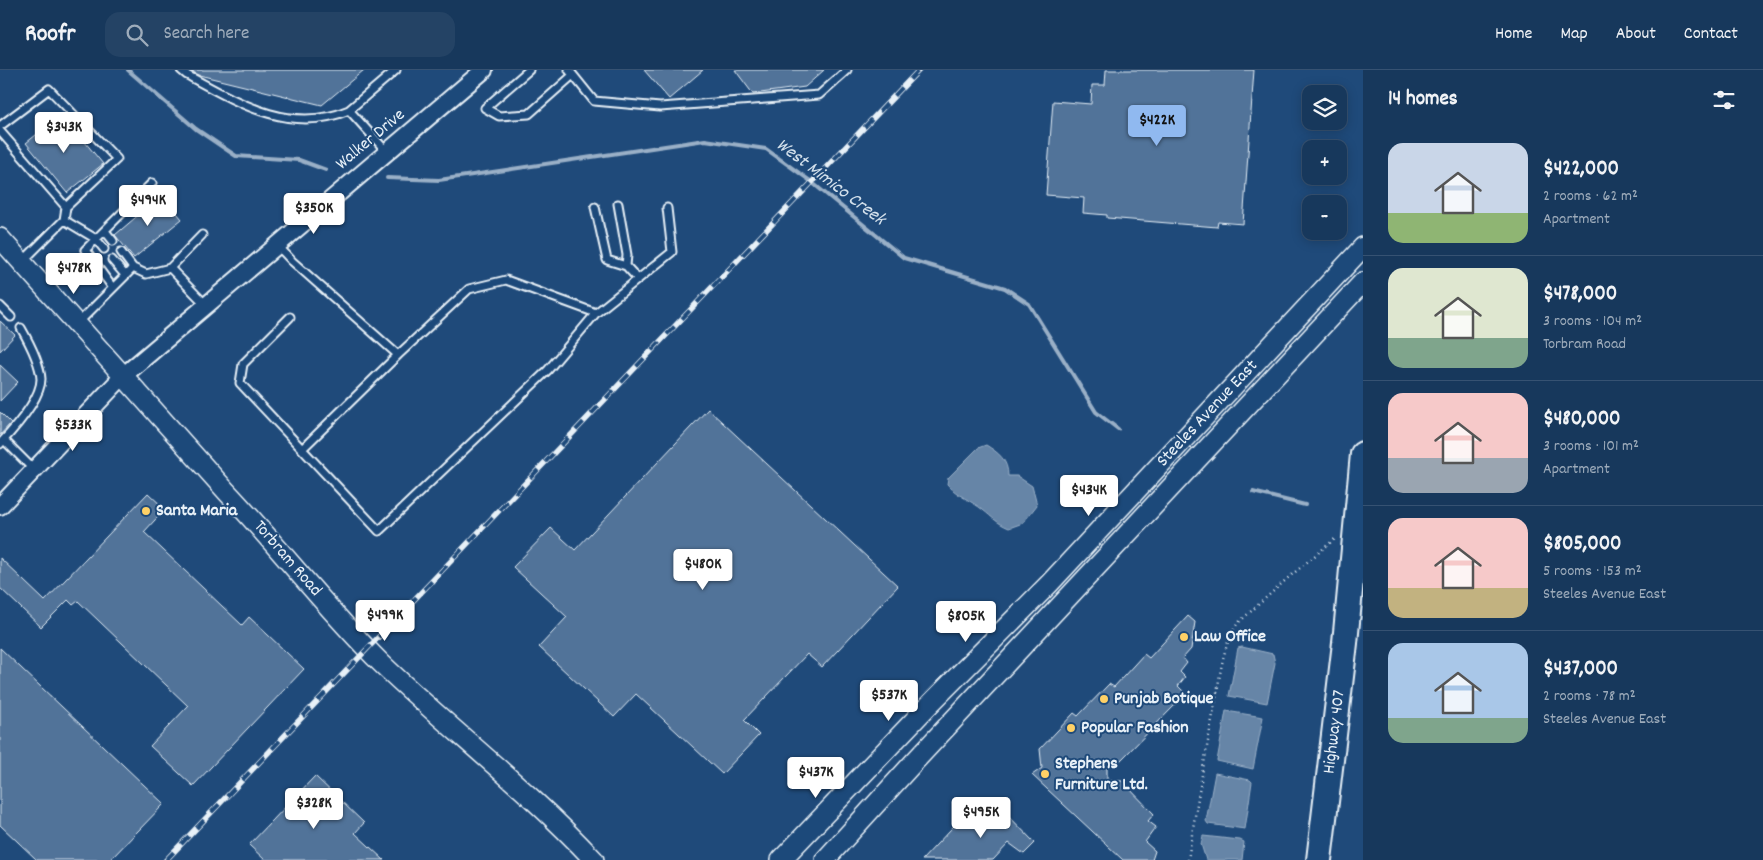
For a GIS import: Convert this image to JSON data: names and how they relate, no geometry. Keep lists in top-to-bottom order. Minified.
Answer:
{"streets":{"highway":["Highway 407"],"main road":["Steeles Avenue East","Torbram Road"],"street":["Walker Drive"]},"crossings":[["Walker Drive","Torbram Road"]],"water":["West Mimico Creek"],"places":["Santa Maria","Law Office","Punjab Botique","Popular Fashion","Stephens Furniture Ltd."],"page":{"header":"Roofr","search":"Search here","nav":["Home","Map","About","Contact"],"heading":"14 homes","map_buttons":["+","−"],"price":["$422K","$343K","$494K","$350K","$478K","$533K","$434K","$480K","$499K","$805K","$537K","$437K","$328K","$495K"],"list":[{"name":"$422,000","note":"2 rooms · 62 m² · Apartment"},{"name":"$478,000","note":"3 rooms · 104 m² · Torbram Road"},{"name":"$480,000","note":"3 rooms · 101 m² · Apartment"},{"name":"$805,000","note":"5 rooms · 153 m² · Steeles Avenue East"},{"name":"$437,000","note":"2 rooms · 78 m² · Steeles Avenue East"}]}}
